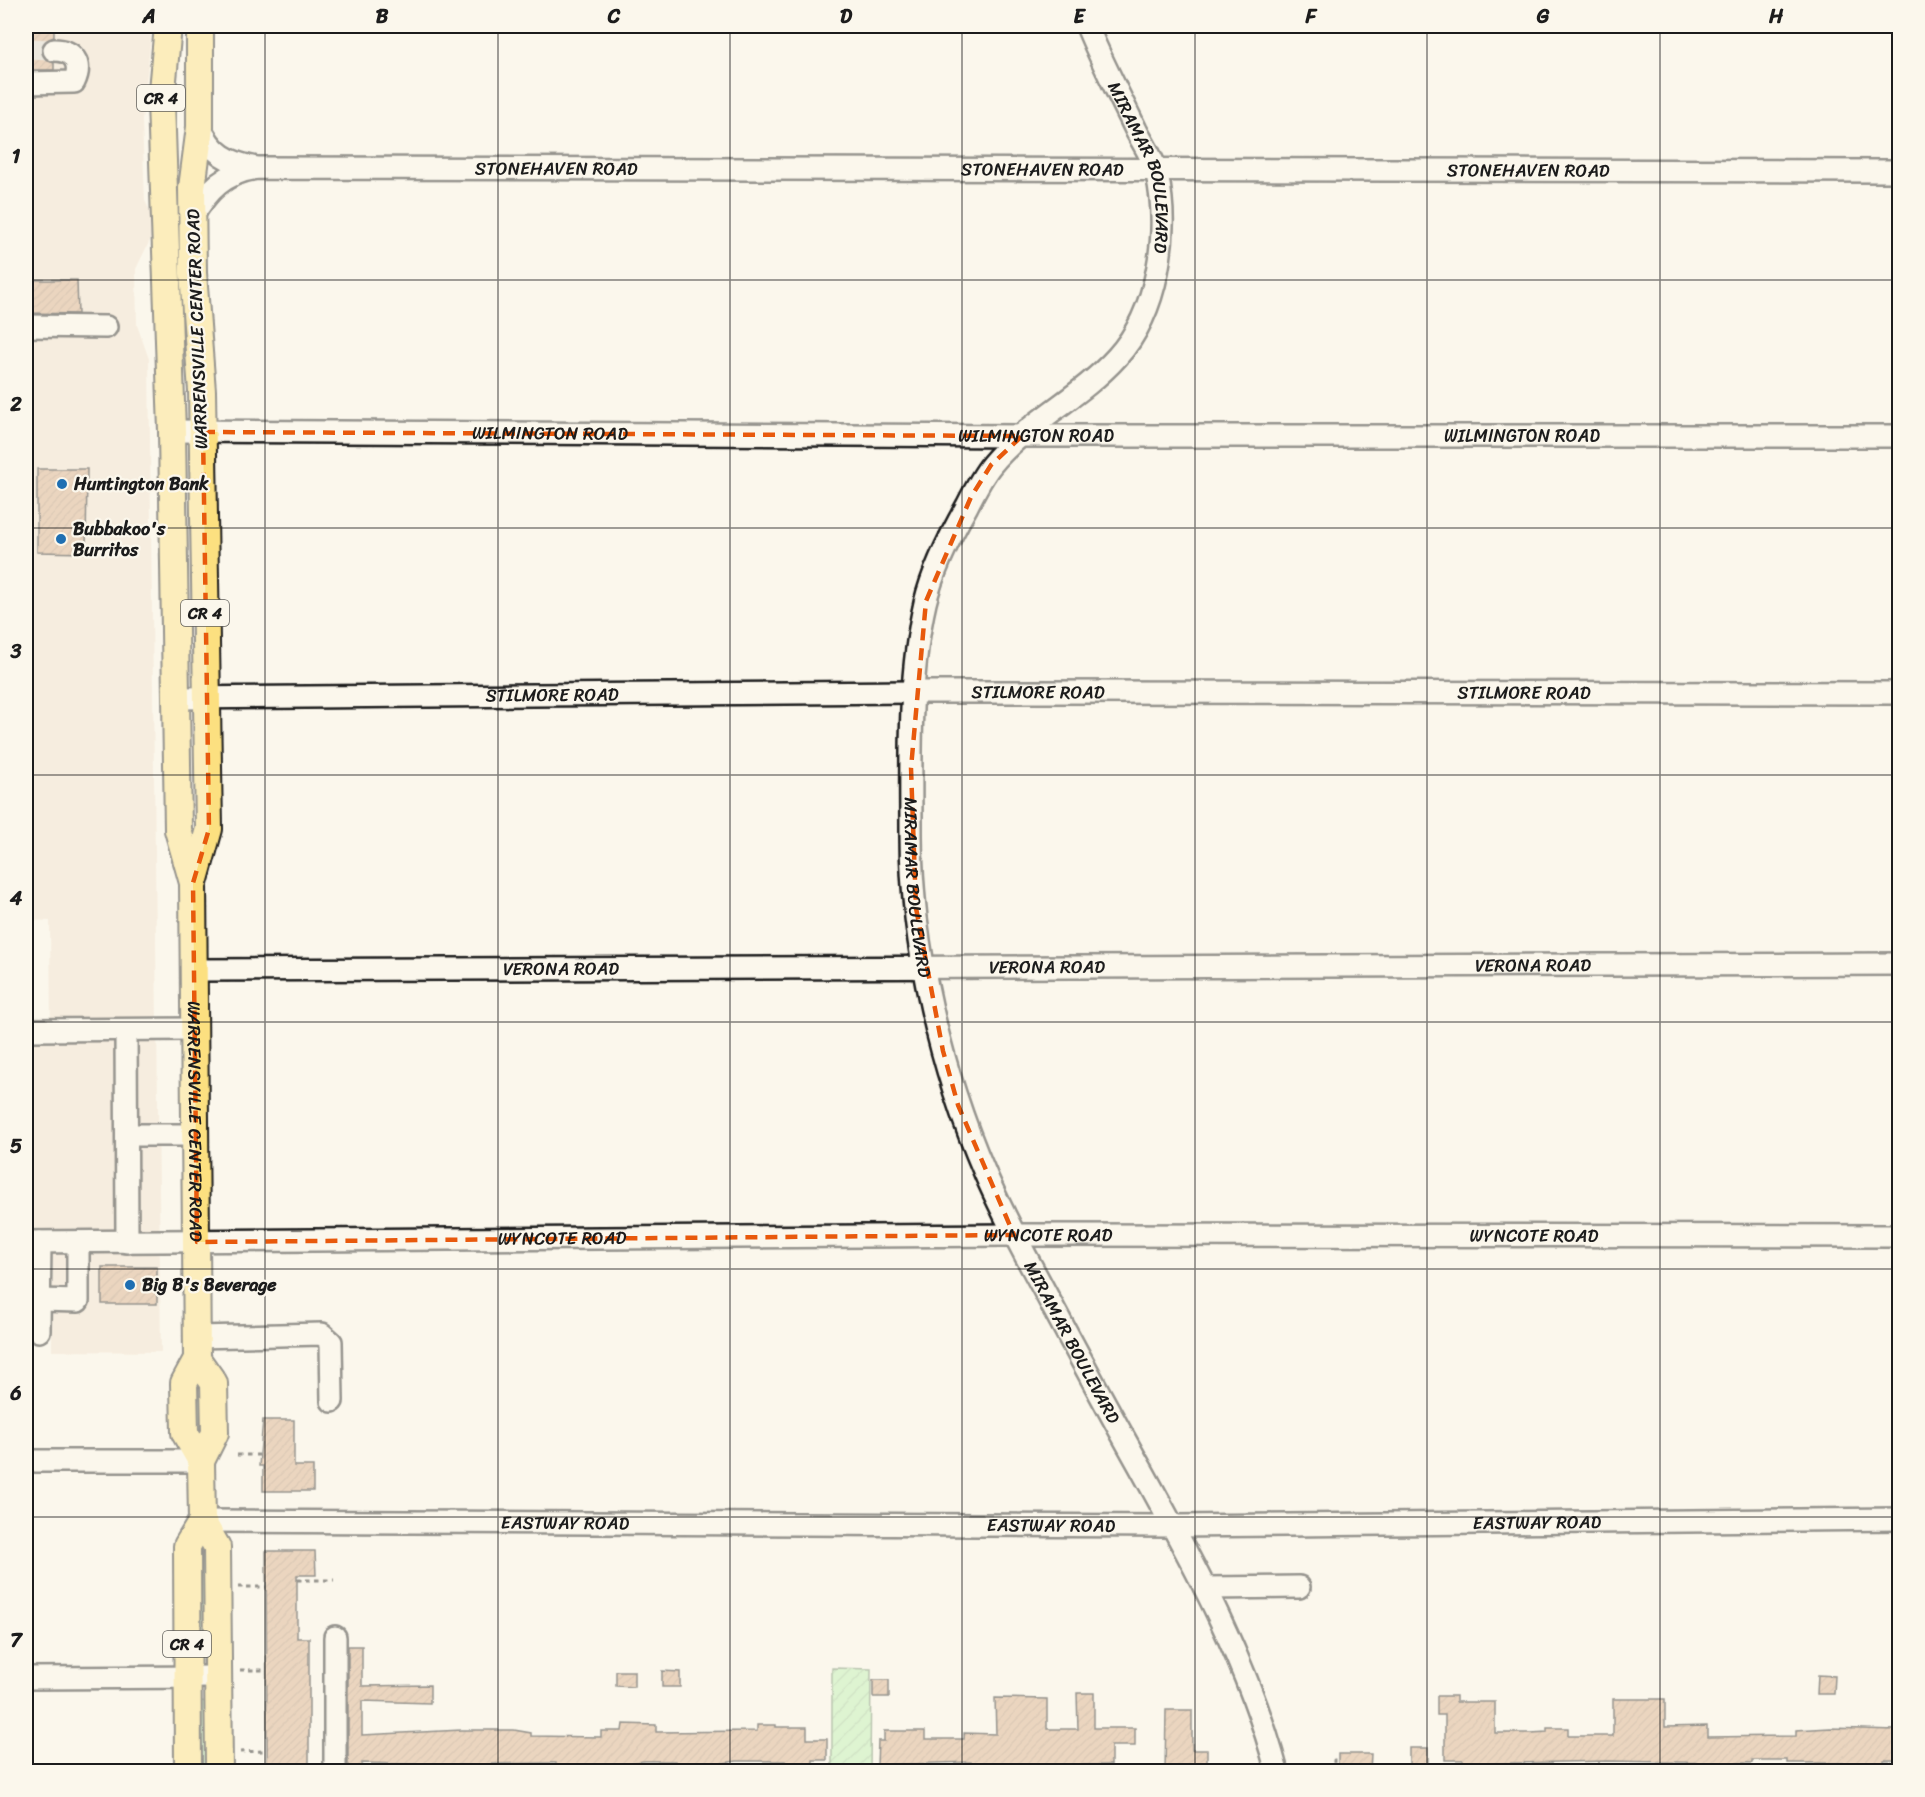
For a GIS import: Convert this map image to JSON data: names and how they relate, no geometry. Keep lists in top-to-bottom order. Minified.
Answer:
{"streets":{"main road":["CR 4","WARRENSVILLE CENTER ROAD"],"street":["MIRAMAR BOULEVARD","STONEHAVEN ROAD","WILMINGTON ROAD","STILMORE ROAD","VERONA ROAD","WYNCOTE ROAD","EASTWAY ROAD"]},"crossings":[["CR 4","WARRENSVILLE CENTER ROAD"],["CR 4","EASTWAY ROAD"],["MIRAMAR BOULEVARD","STONEHAVEN ROAD"],["MIRAMAR BOULEVARD","WILMINGTON ROAD"],["MIRAMAR BOULEVARD","STILMORE ROAD"],["MIRAMAR BOULEVARD","VERONA ROAD"],["MIRAMAR BOULEVARD","WYNCOTE ROAD"],["MIRAMAR BOULEVARD","EASTWAY ROAD"],["STONEHAVEN ROAD","WARRENSVILLE CENTER ROAD"],["WARRENSVILLE CENTER ROAD","WILMINGTON ROAD"],["WARRENSVILLE CENTER ROAD","STILMORE ROAD"],["WARRENSVILLE CENTER ROAD","VERONA ROAD"],["WARRENSVILLE CENTER ROAD","WYNCOTE ROAD"],["WARRENSVILLE CENTER ROAD","EASTWAY ROAD"]],"places":["Huntington Bank","Bubbakoo's Burritos","Big B's Beverage"],"grid":{"columns":["A","B","C","D","E","F","G","H"],"rows":["1","2","3","4","5","6","7"]}}
